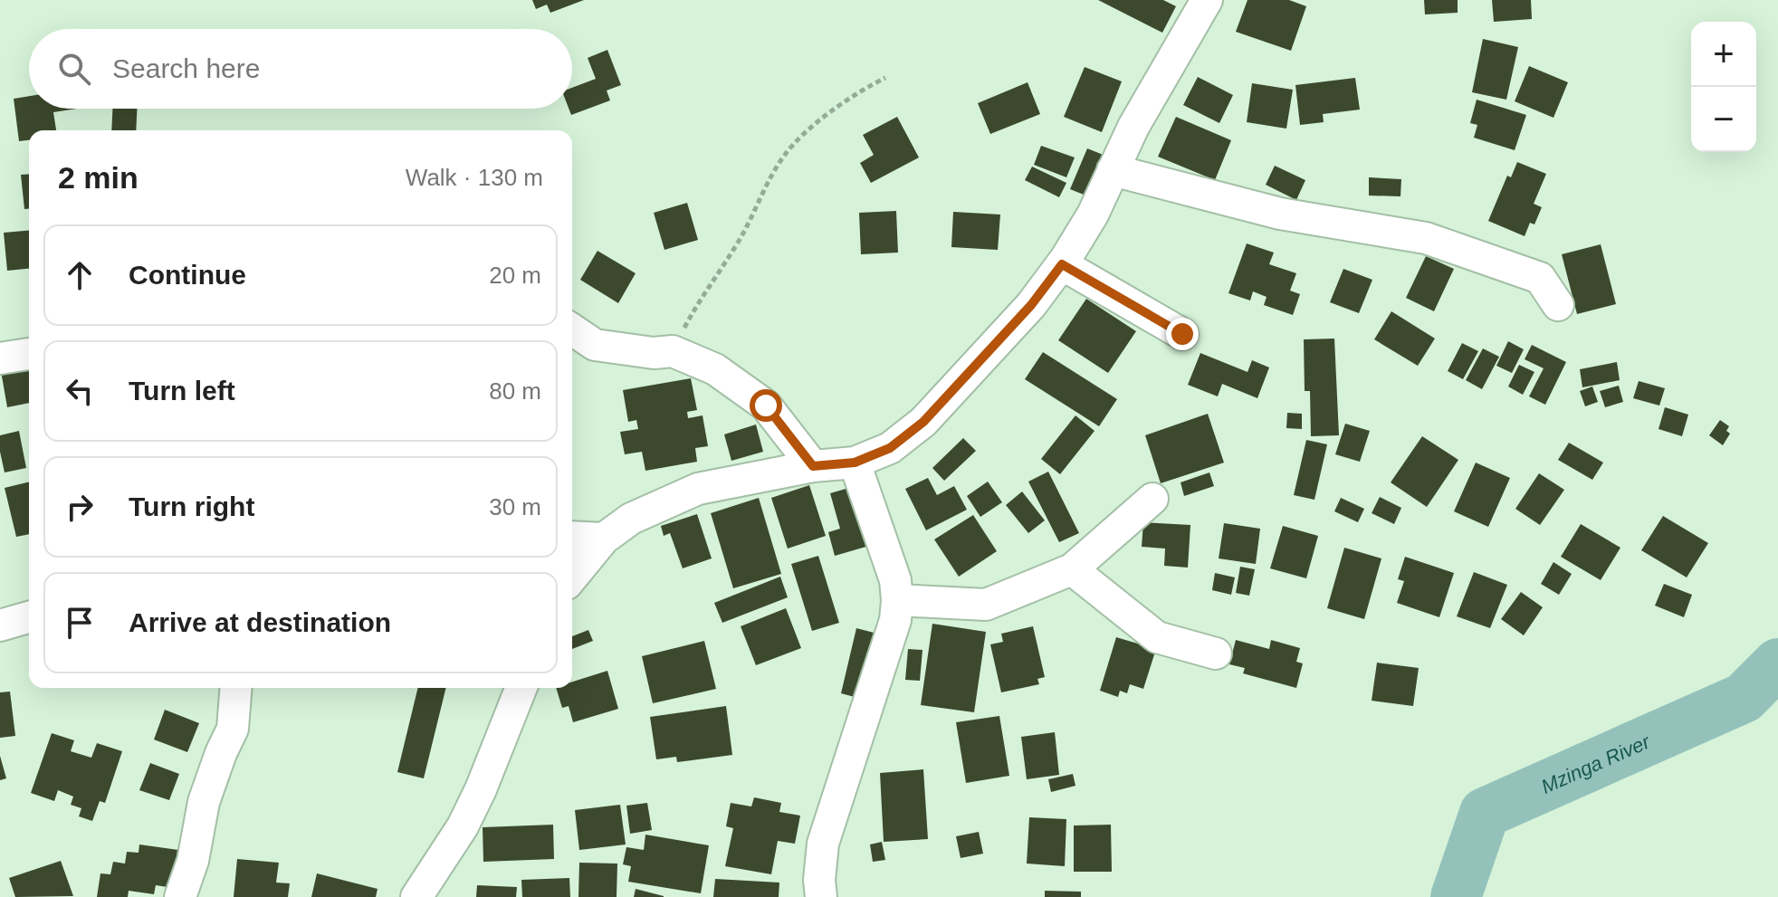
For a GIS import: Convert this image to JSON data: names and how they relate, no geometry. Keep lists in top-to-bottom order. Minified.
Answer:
{"water":["Mzinga River"],"page":{"map_buttons":["+","−"],"search":"Search here","heading":["2 min","Walk · 130 m"],"list":[["Continue","20 m"],["Turn left","80 m"],["Turn right","30 m"],"Arrive at destination"]}}
